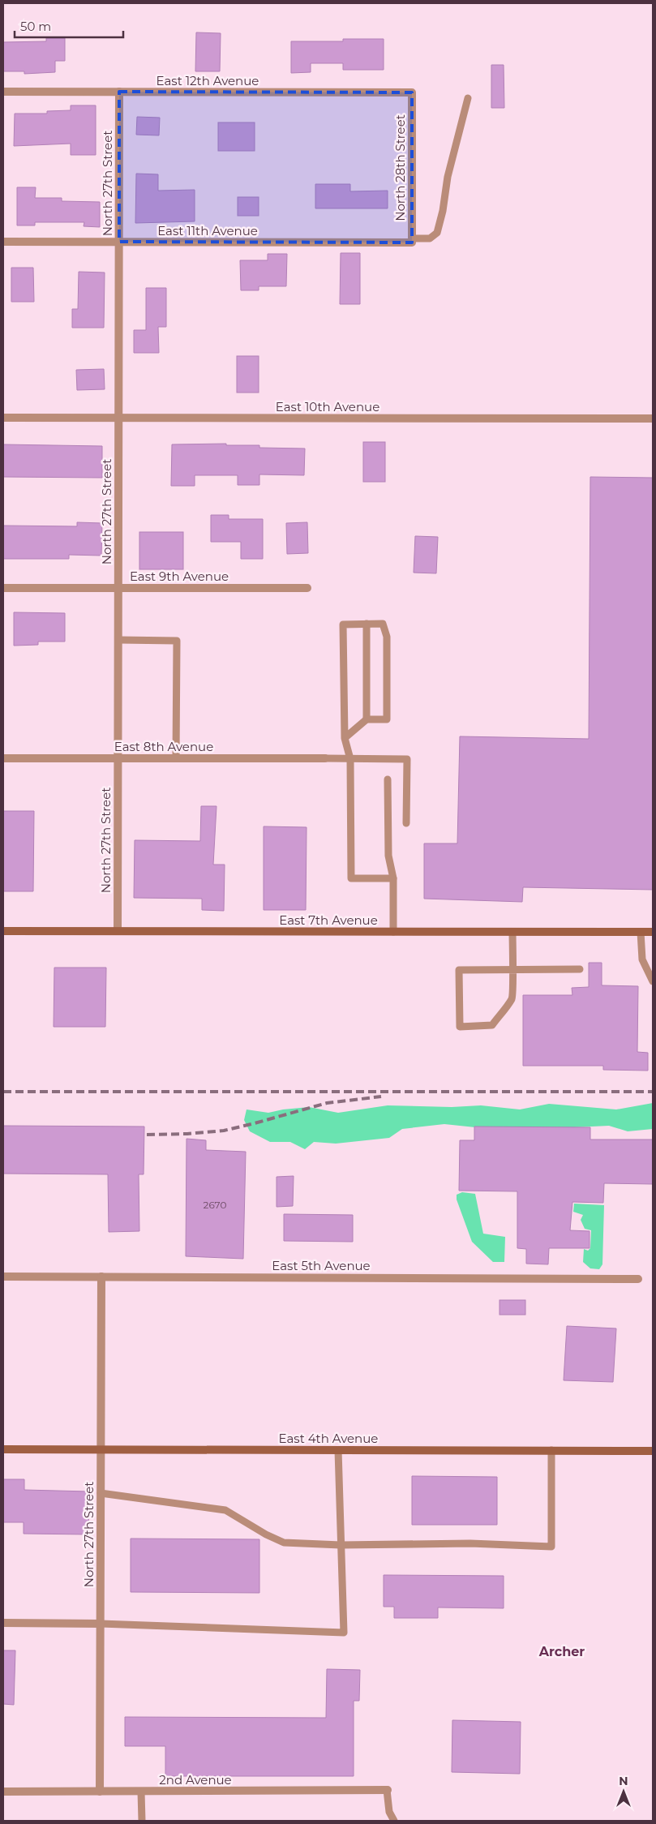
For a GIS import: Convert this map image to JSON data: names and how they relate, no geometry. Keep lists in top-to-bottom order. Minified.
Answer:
{"streets":{"street":["East 12th Avenue","North 28th Street","North 27th Street","East 11th Avenue","East 10th Avenue","East 9th Avenue","East 8th Avenue","East 7th Avenue","East 5th Avenue","East 4th Avenue","2nd Avenue"]},"crossings":[["East 12th Avenue","North 28th Street"],["East 12th Avenue","North 27th Street"],["North 28th Street","East 11th Avenue"],["North 27th Street","East 11th Avenue"],["North 27th Street","East 10th Avenue"],["North 27th Street","East 9th Avenue"],["North 27th Street","East 8th Avenue"],["North 27th Street","East 7th Avenue"],["North 27th Street","East 5th Avenue"],["North 27th Street","East 4th Avenue"],["North 27th Street","2nd Avenue"]],"districts":["Archer"],"house_numbers":["2670"],"scale_bar":"50 m","north":"top"}
